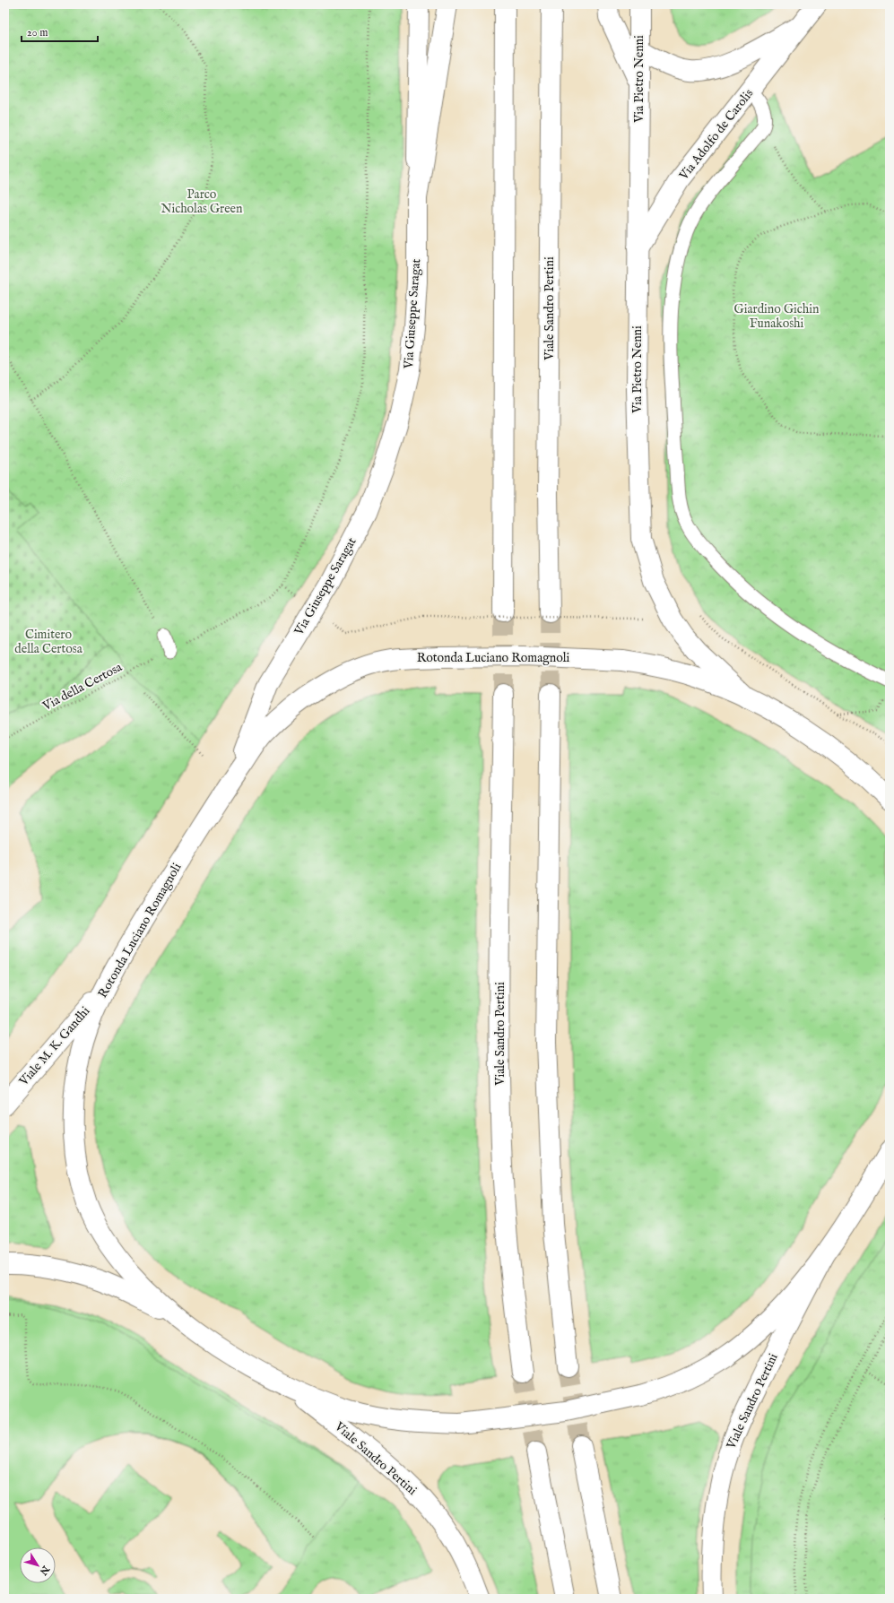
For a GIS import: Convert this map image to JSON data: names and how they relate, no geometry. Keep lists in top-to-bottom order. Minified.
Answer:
{"streets":{"main road":["Via Pietro Nenni","Via Adolfo de Carolis","Viale Sandro Pertini","Via Giuseppe Saragat","Rotonda Luciano Romagnoli","Viale M. K. Gandhi"],"path":["Via della Certosa"]},"crossings":[["Via Pietro Nenni","Via Adolfo de Carolis"],["Via Pietro Nenni","Rotonda Luciano Romagnoli"],["Viale Sandro Pertini","Rotonda Luciano Romagnoli"],["Via Giuseppe Saragat","Rotonda Luciano Romagnoli"],["Rotonda Luciano Romagnoli","Viale M. K. Gandhi"]],"parks":["Parco Nicholas Green","Giardino Gichin Funakoshi","Cimitero della Certosa"],"scale_bar":"20 m","north":"bottom right"}
